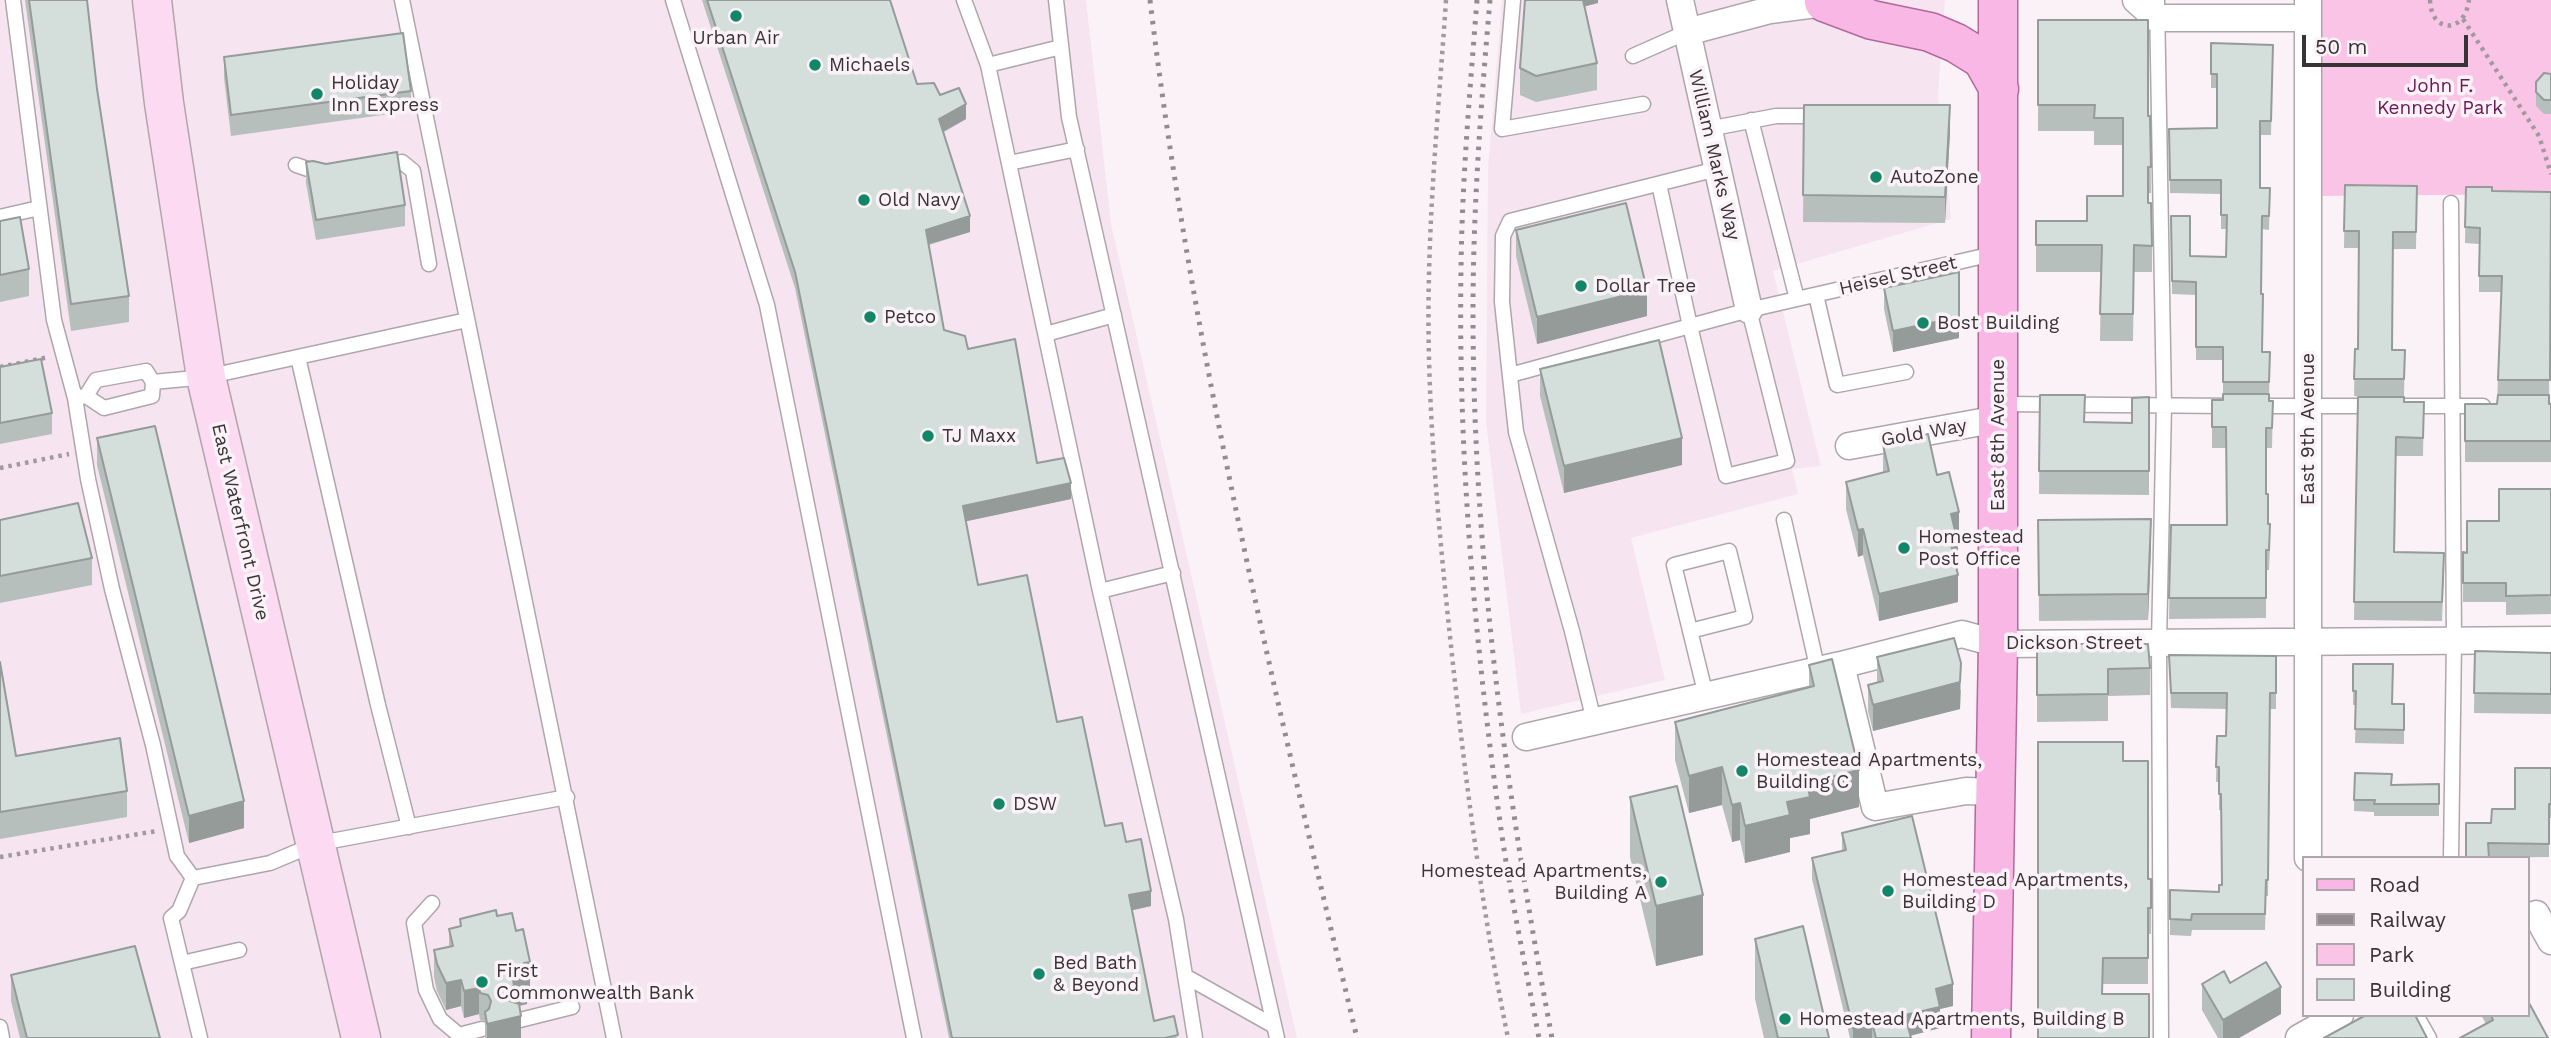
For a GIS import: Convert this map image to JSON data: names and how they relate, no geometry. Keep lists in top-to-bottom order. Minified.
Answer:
{"streets":{"main road":["East 8th Avenue"],"street":["William Marks Way","East 9th Avenue","Gold Way","East Waterfront Drive","Dickson Street"],"lane":["Heisel Street"]},"crossings":[["William Marks Way","Heisel Street"],["Heisel Street","East 8th Avenue"],["East 9th Avenue","Dickson Street"],["Gold Way","East 8th Avenue"],["East 8th Avenue","Dickson Street"]],"parks":["John F. Kennedy Park"],"places":["Urban Air","Michaels","Holiday Inn Express","AutoZone","Old Navy","Dollar Tree","Petco","Bost Building","TJ Maxx","Homestead Post Office","Homestead Apartments, Building C","DSW","Homestead Apartments, Building A","Homestead Apartments, Building D","Bed Bath & Beyond","First Commonwealth Bank","Homestead Apartments, Building B"],"legend":["Road","Railway","Park","Building"],"scale_bar":"50 m"}
